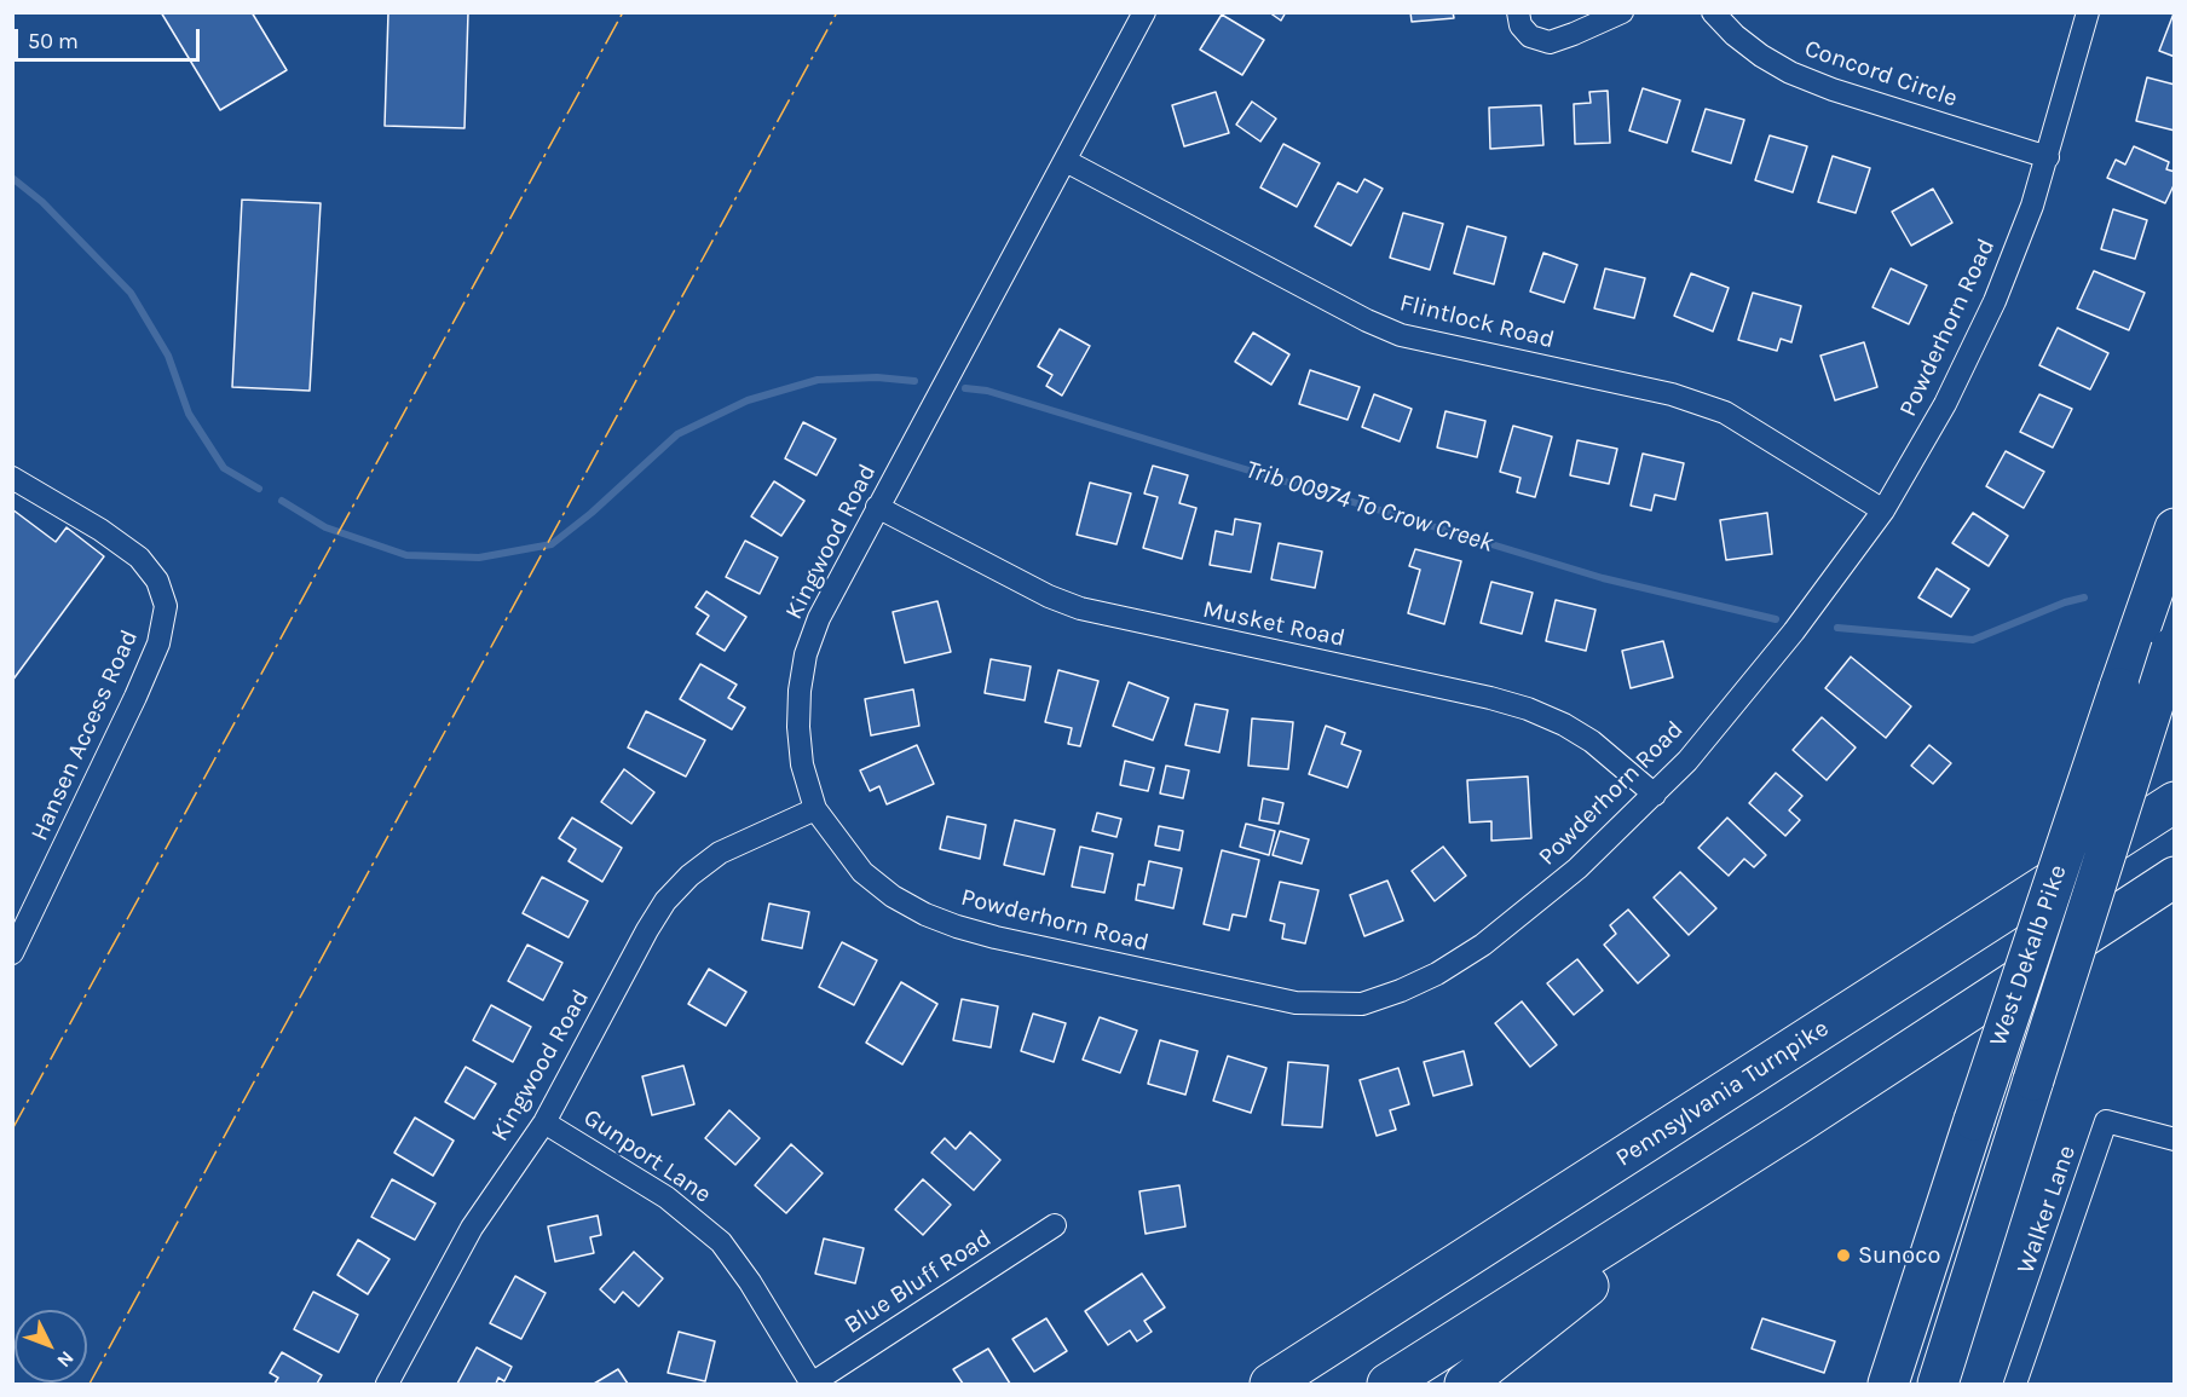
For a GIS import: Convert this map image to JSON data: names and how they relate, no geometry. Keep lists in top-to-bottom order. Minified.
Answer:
{"streets":{"highway":["West Dekalb Pike","Pennsylvania Turnpike"],"street":["Concord Circle","Flintlock Road","Powderhorn Road","Kingwood Road","Musket Road","Hansen Access Road","Gunport Lane","Walker Lane","Blue Bluff Road"]},"crossings":[["Concord Circle","Powderhorn Road"],["Flintlock Road","Powderhorn Road"],["Flintlock Road","Kingwood Road"],["Powderhorn Road","Kingwood Road"],["Powderhorn Road","Musket Road"],["Kingwood Road","Musket Road"],["Kingwood Road","Gunport Lane"],["Gunport Lane","Blue Bluff Road"]],"water":["Trib 00974 To Crow Creek"],"places":["Sunoco"],"scale_bar":"50 m","north":"bottom right"}
